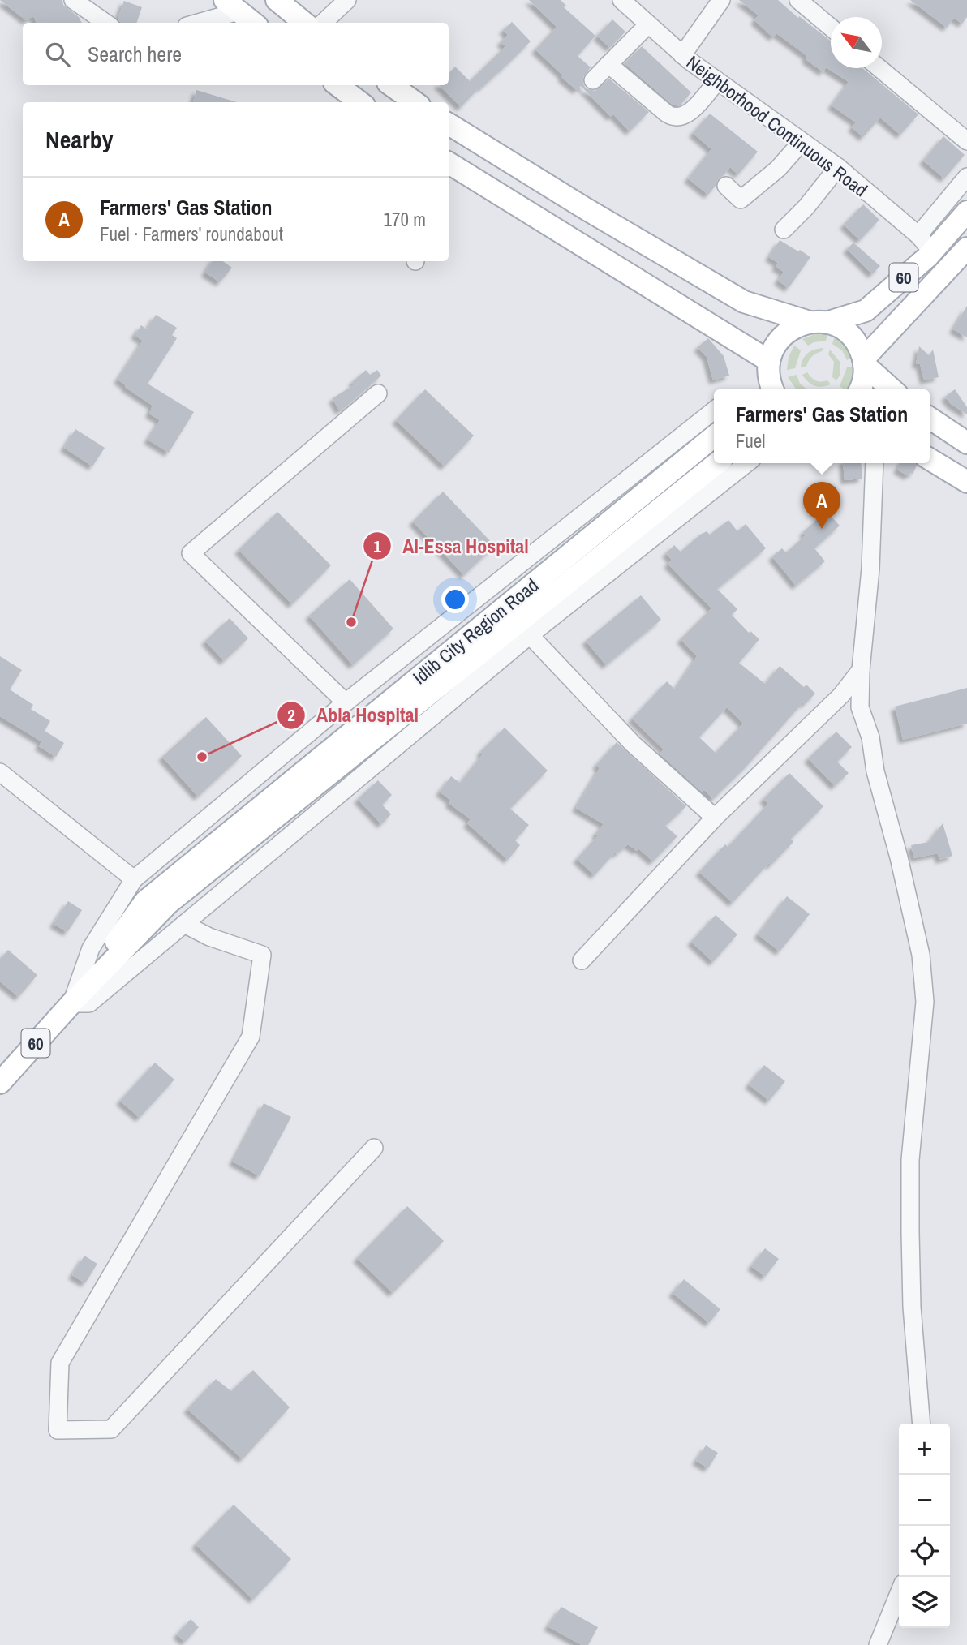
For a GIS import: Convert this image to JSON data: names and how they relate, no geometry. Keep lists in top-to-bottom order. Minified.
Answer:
{"streets":{"main road":["60","Idlib City Region Road"],"street":["Neighborhood Continuous Road"]},"crossings":[["Neighborhood Continuous Road","60"]],"places":["Al-Essa Hospital","Abla Hospital"],"north":"top left","page":{"search":"Search here","heading":"Nearby","list":[{"mark":"A","name":"Farmers' Gas Station","note":"Fuel · Farmers' roundabout","value":"170 m"}],"popup":["Farmers' Gas Station","Fuel"],"pins":"A","map_buttons":["+","−"]}}
